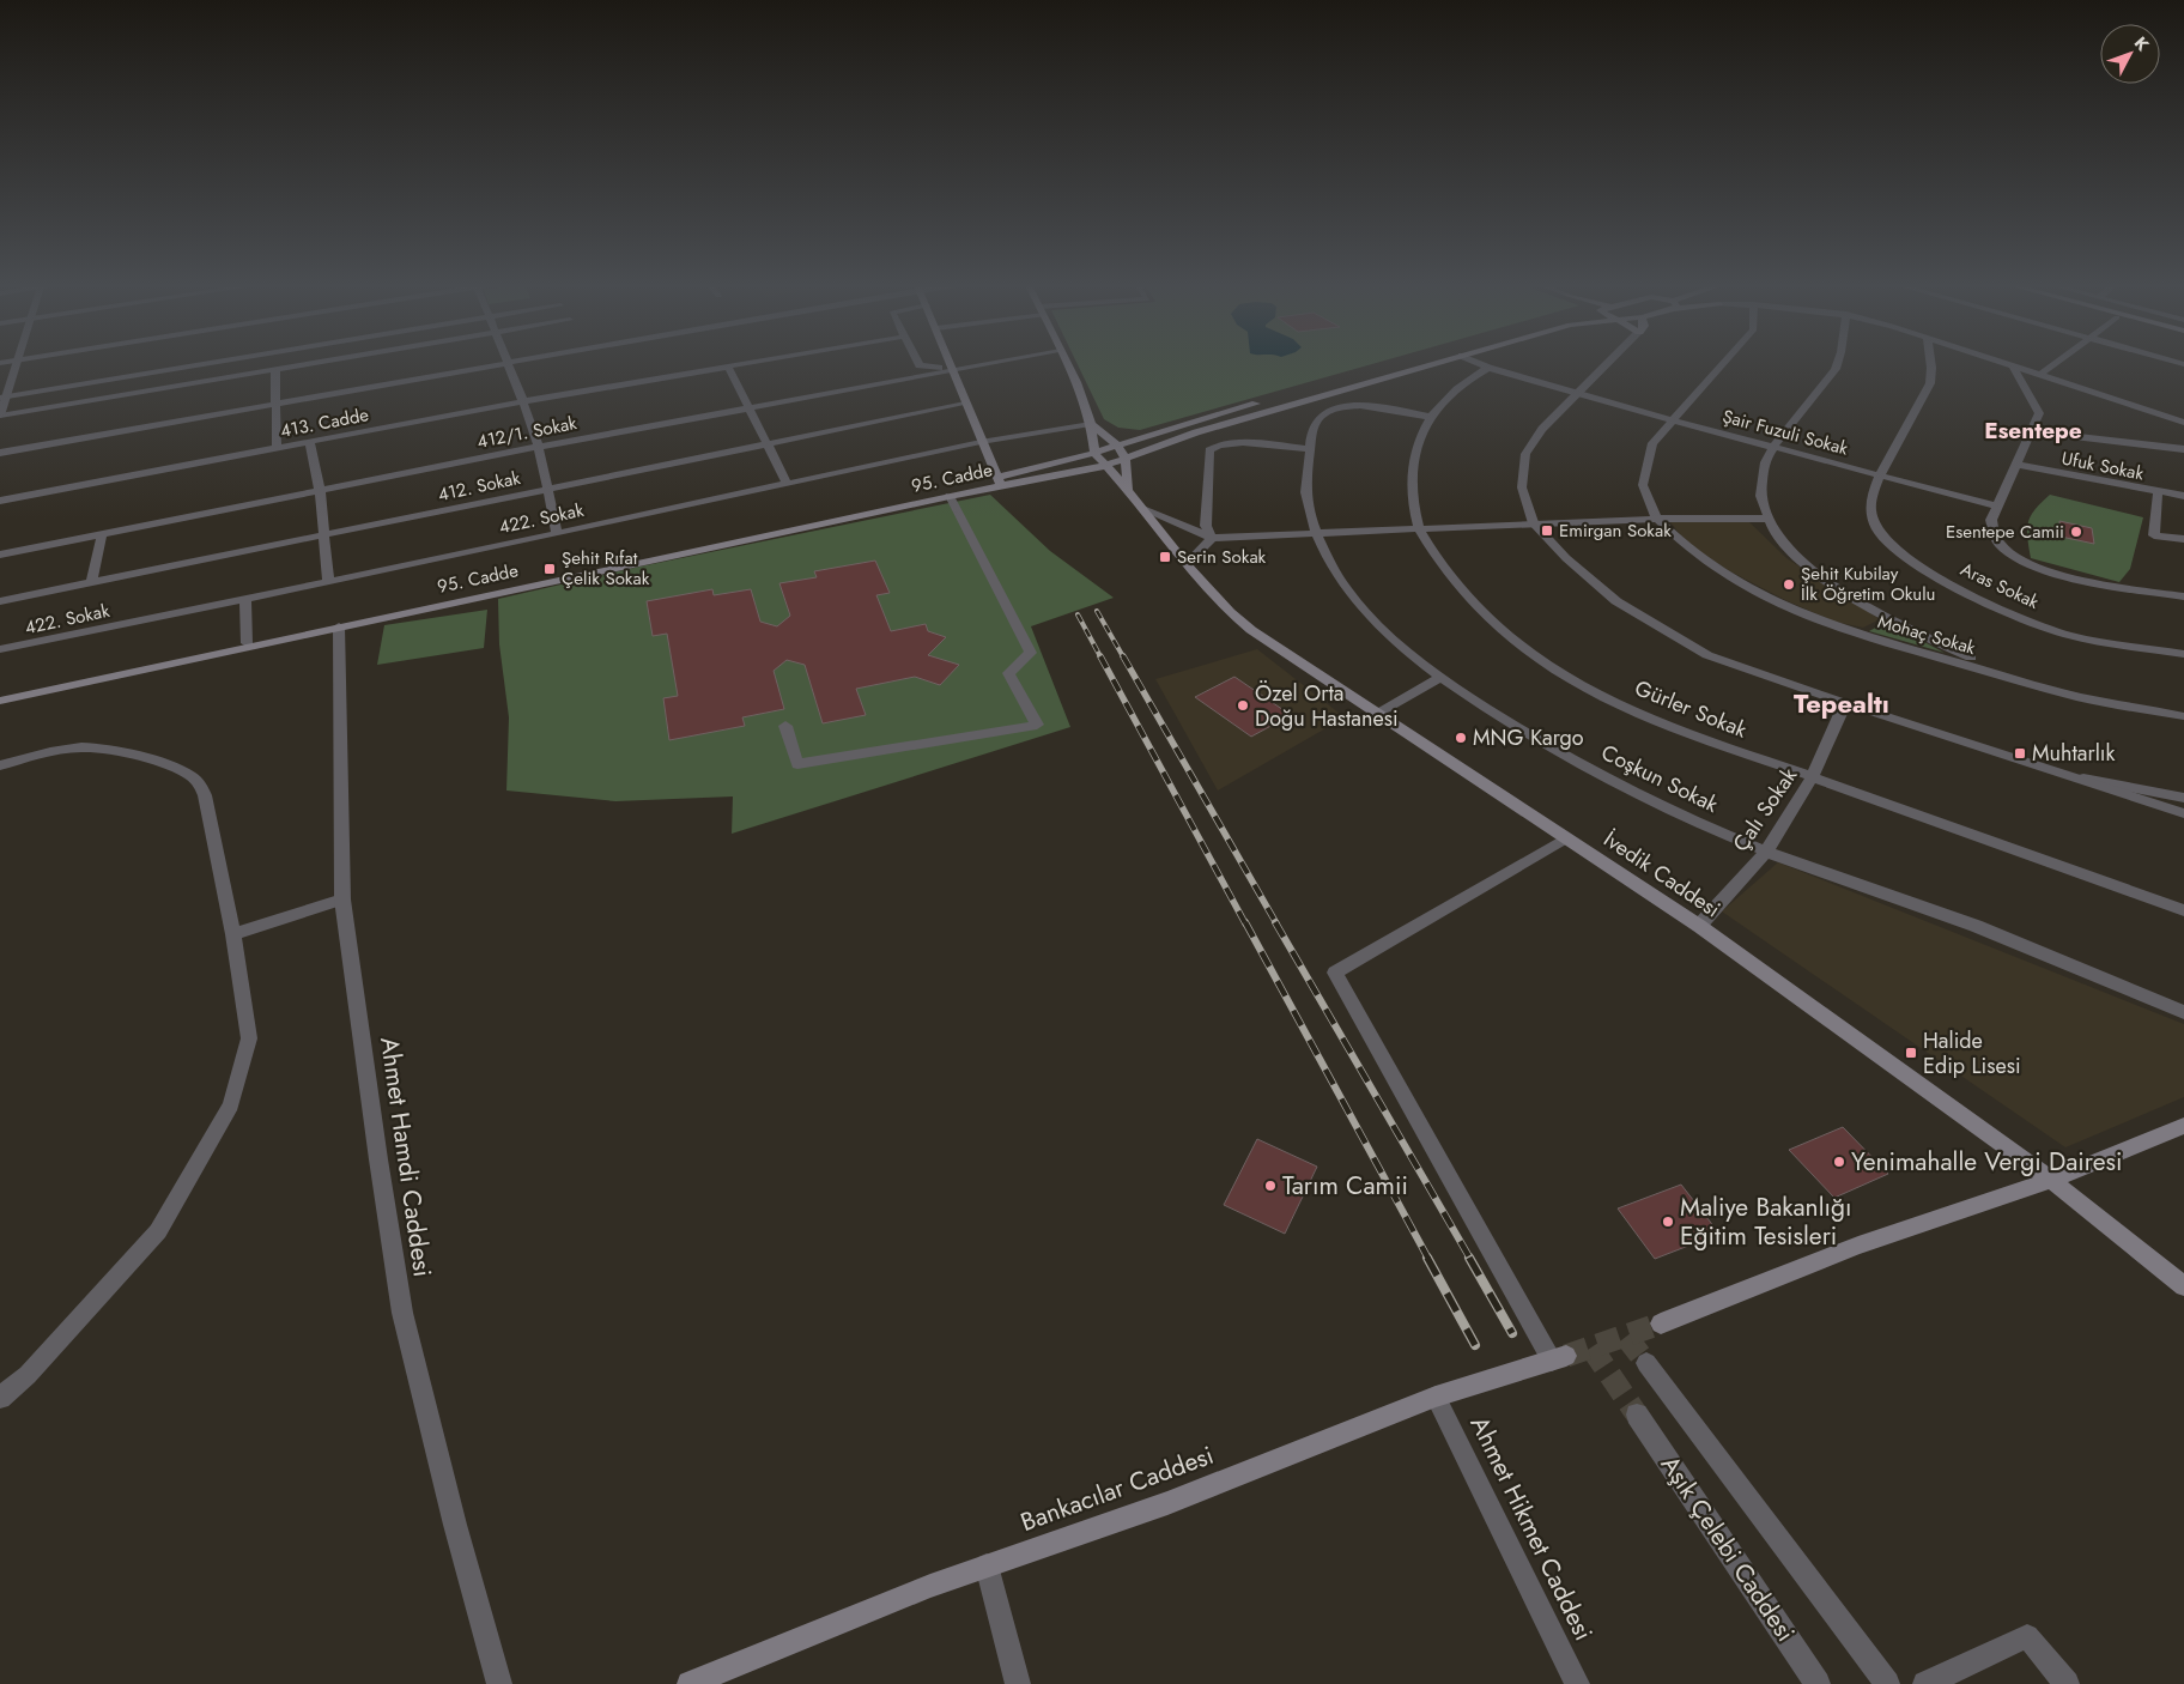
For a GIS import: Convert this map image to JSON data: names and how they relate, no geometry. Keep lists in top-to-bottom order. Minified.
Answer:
{"streets":{"main road":["95. Cadde","İvedik Caddesi","Bankacılar Caddesi"],"street":["413. Cadde","412/1. Sokak","Şair Fuzuli Sokak","Ufuk Sokak","412. Sokak","422. Sokak","Aras Sokak","Mohaç Sokak","Gürler Sokak","Coşkun Sokak","Çalı Sokak","Ahmet Hamdi Caddesi","Ahmet Hikmet Caddesi","Aşık Çelebi Caddesi"]},"crossings":[["Şair Fuzuli Sokak","Aras Sokak"],["Şair Fuzuli Sokak","Mohaç Sokak"],["Şair Fuzuli Sokak","Gürler Sokak"],["95. Cadde","İvedik Caddesi"],["95. Cadde","Ahmet Hamdi Caddesi"],["422. Sokak","İvedik Caddesi"],["Gürler Sokak","Çalı Sokak"],["Coşkun Sokak","Çalı Sokak"],["Çalı Sokak","İvedik Caddesi"],["Bankacılar Caddesi","Ahmet Hikmet Caddesi"]],"districts":["Esentepe","Tepealtı"],"places":{"transit":["Emirgan Sokak","Serin Sokak","Şehit Rıfat Çelik Sokak","Muhtarlık","Halide Edip Lisesi"],"other":["Esentepe Camii","Şehit Kubilay İlk Öğretim Okulu","Özel Orta Doğu Hastanesi","MNG Kargo","Yenimahalle Vergi Dairesi","Tarım Camii","Maliye Bakanlığı Eğitim Tesisleri"]},"north":"top right"}
